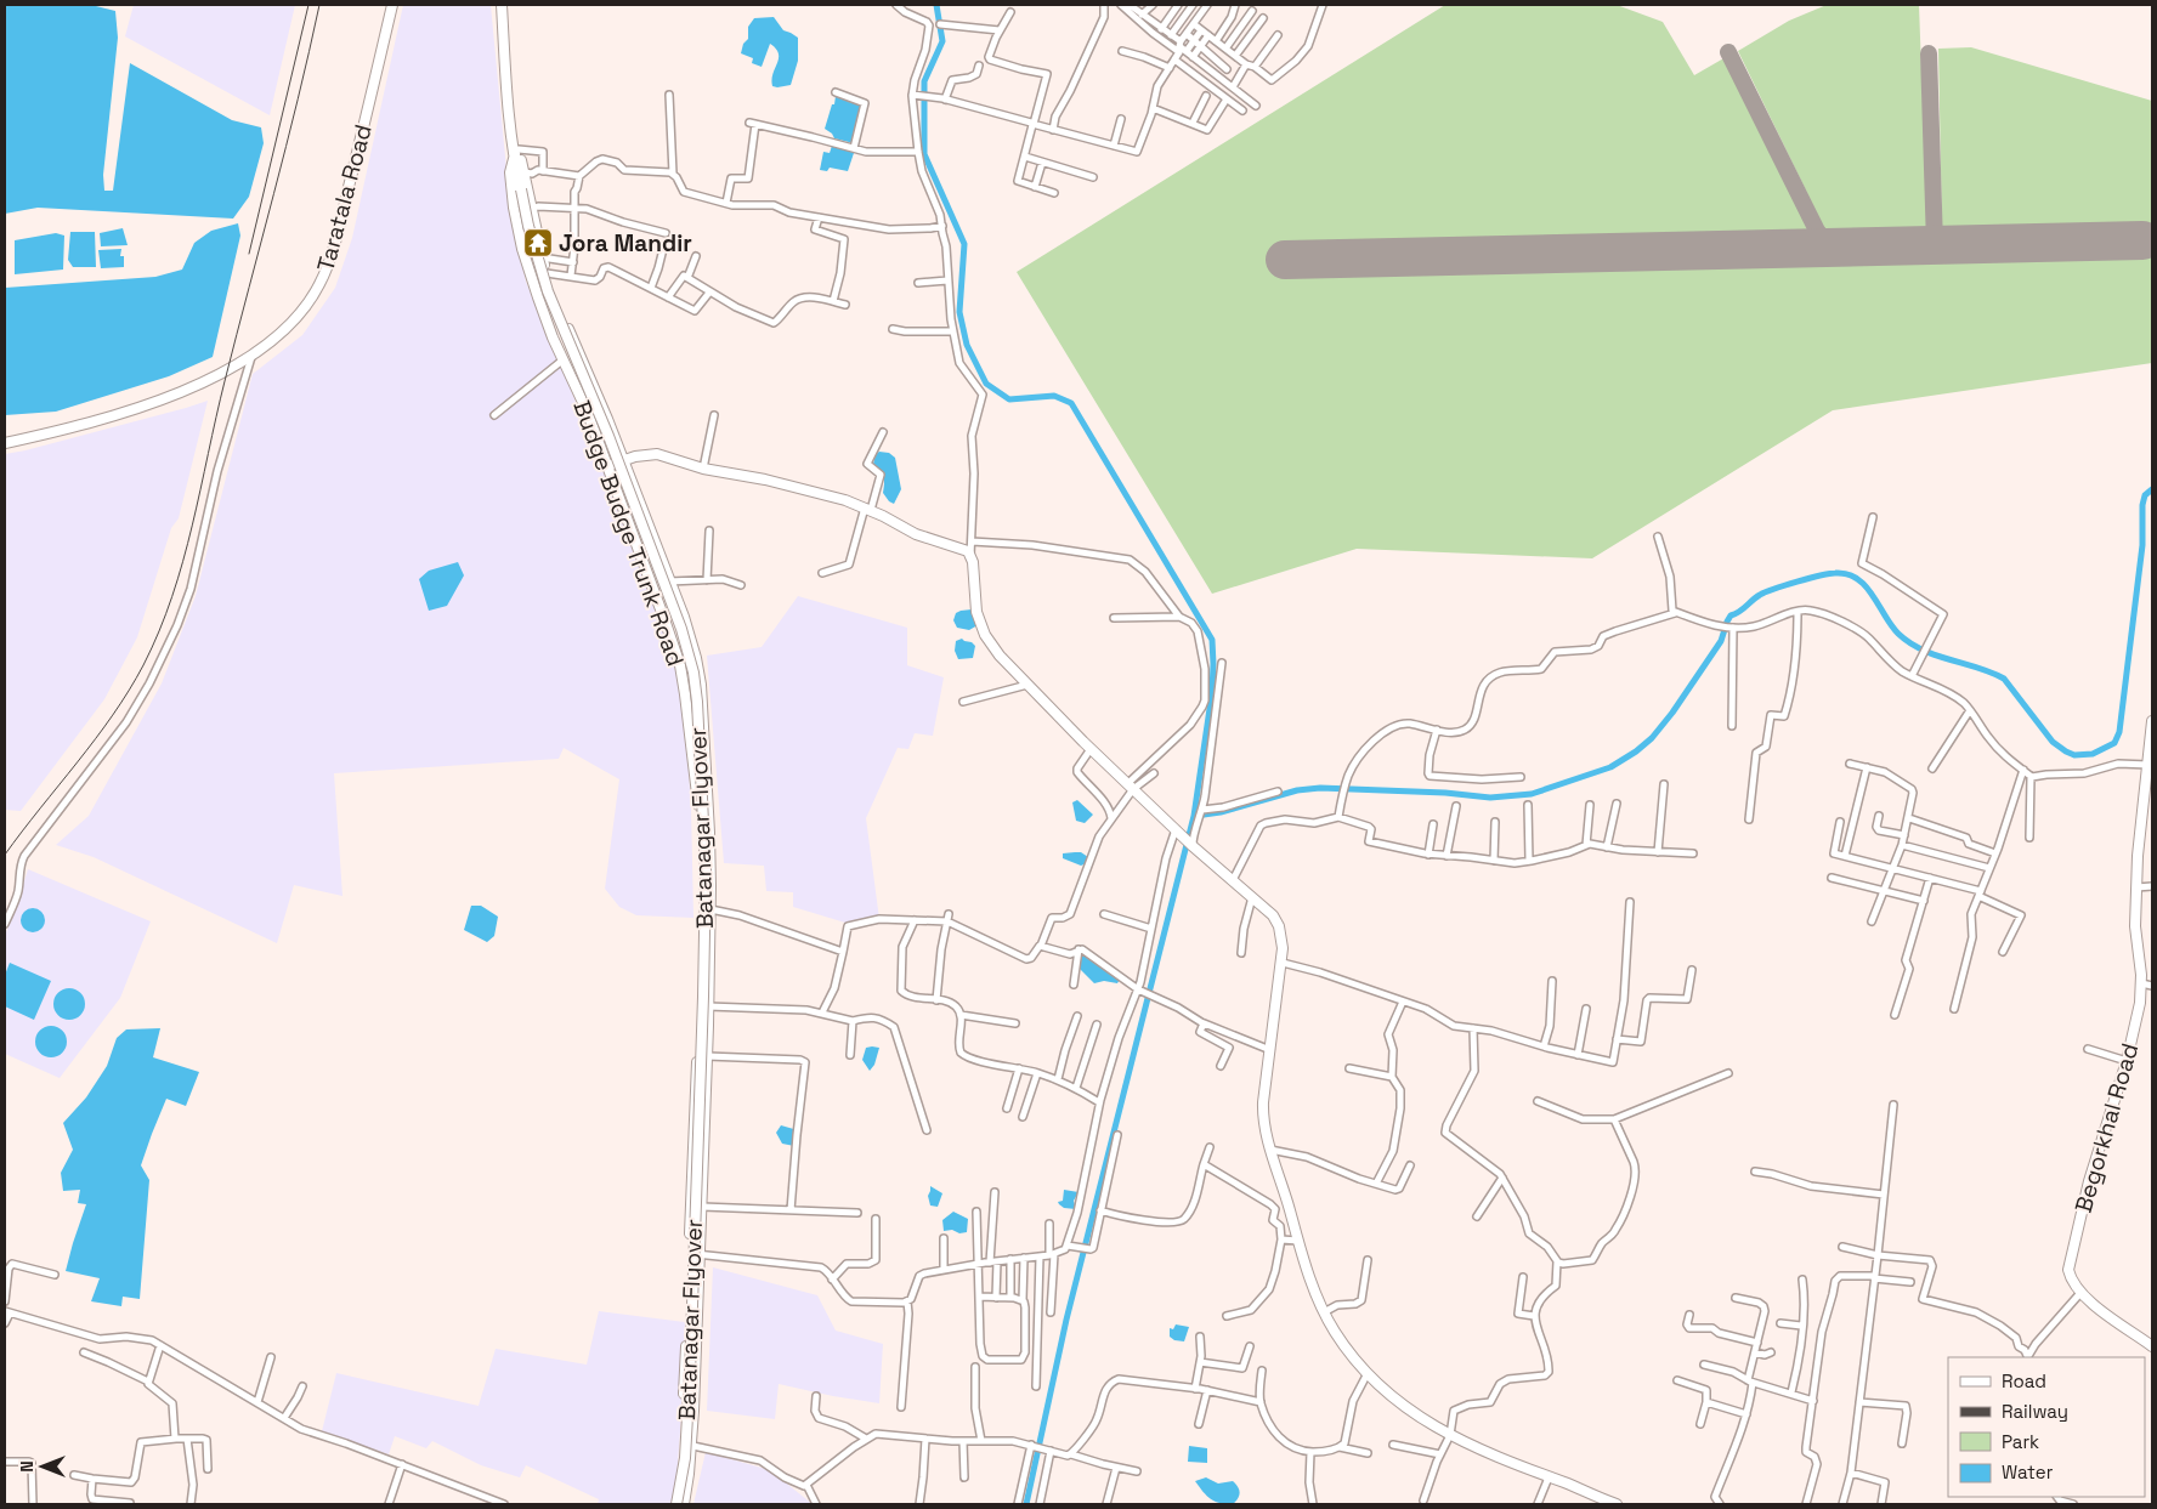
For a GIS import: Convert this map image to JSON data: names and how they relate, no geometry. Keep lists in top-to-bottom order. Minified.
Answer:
{"streets":{"street":["Taratala Road","Budge Budge Trunk Road","Batanagar Flyover","Begorkhal Road"]},"crossings":[["Budge Budge Trunk Road","Batanagar Flyover"]],"places":{"temple":["Jora Mandir"]},"legend":["Road","Railway","Park","Water"],"north":"left"}
